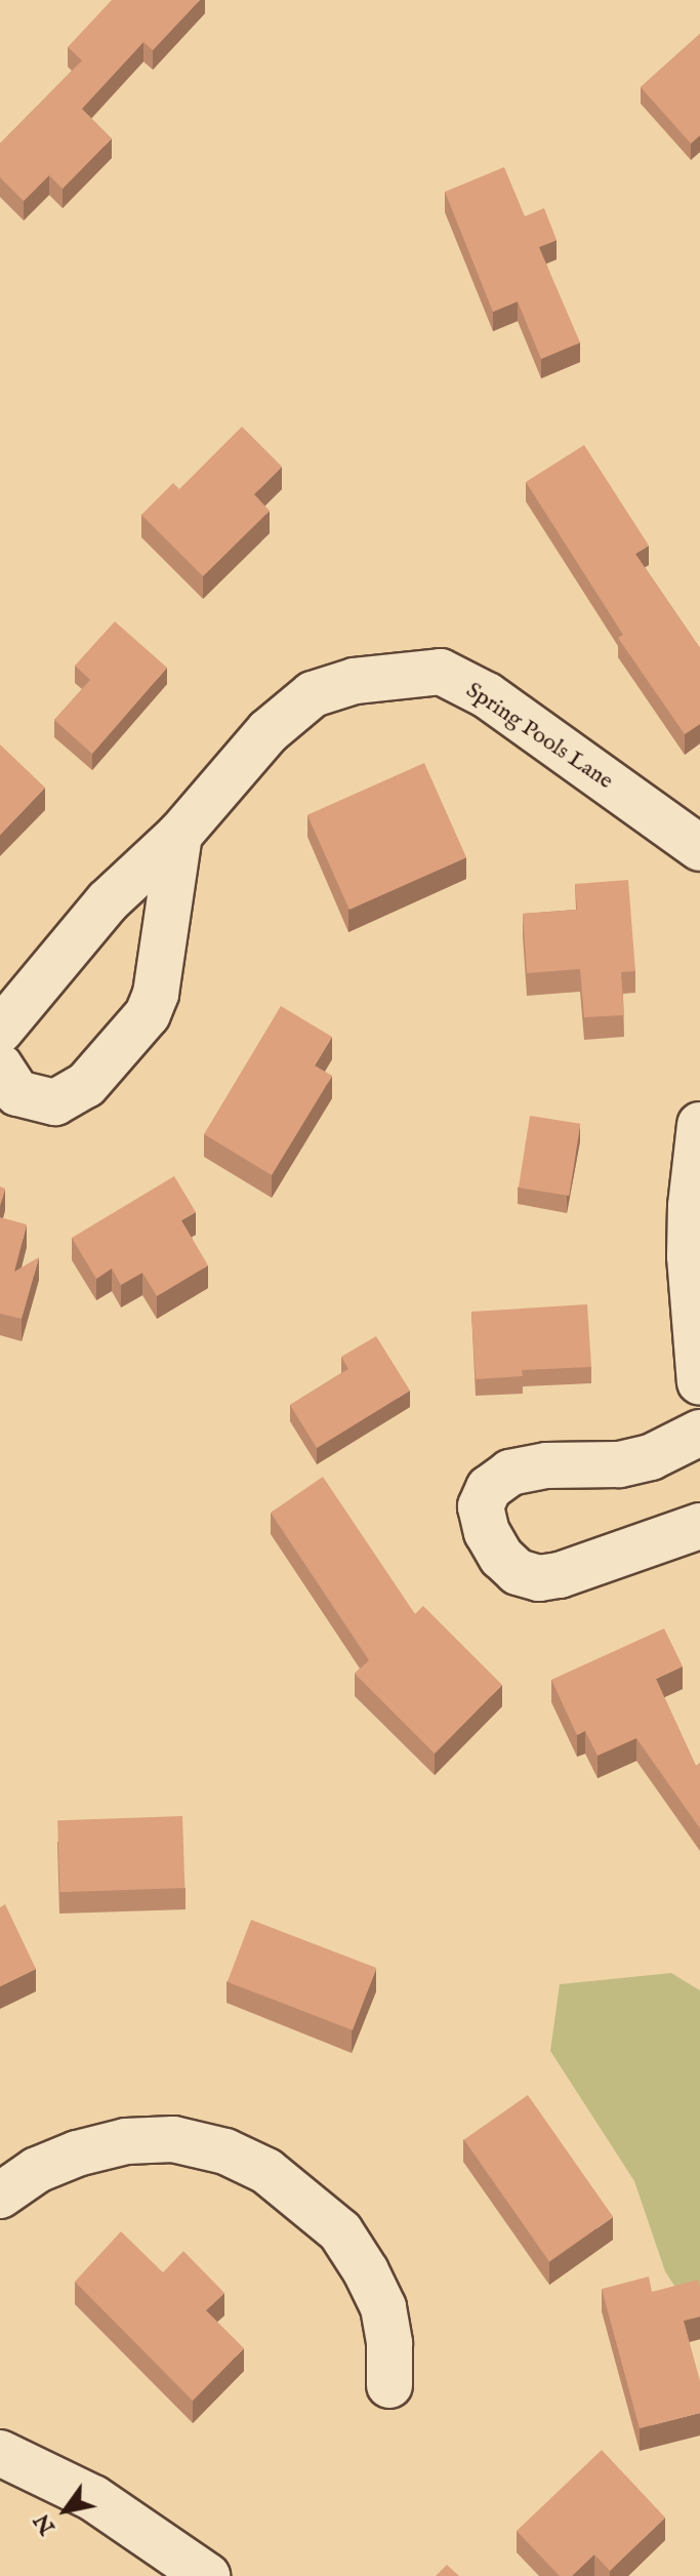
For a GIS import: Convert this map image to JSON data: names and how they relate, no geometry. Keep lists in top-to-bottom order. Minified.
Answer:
{"streets":{"street":["Spring Pools Lane"]},"north":"bottom left"}
